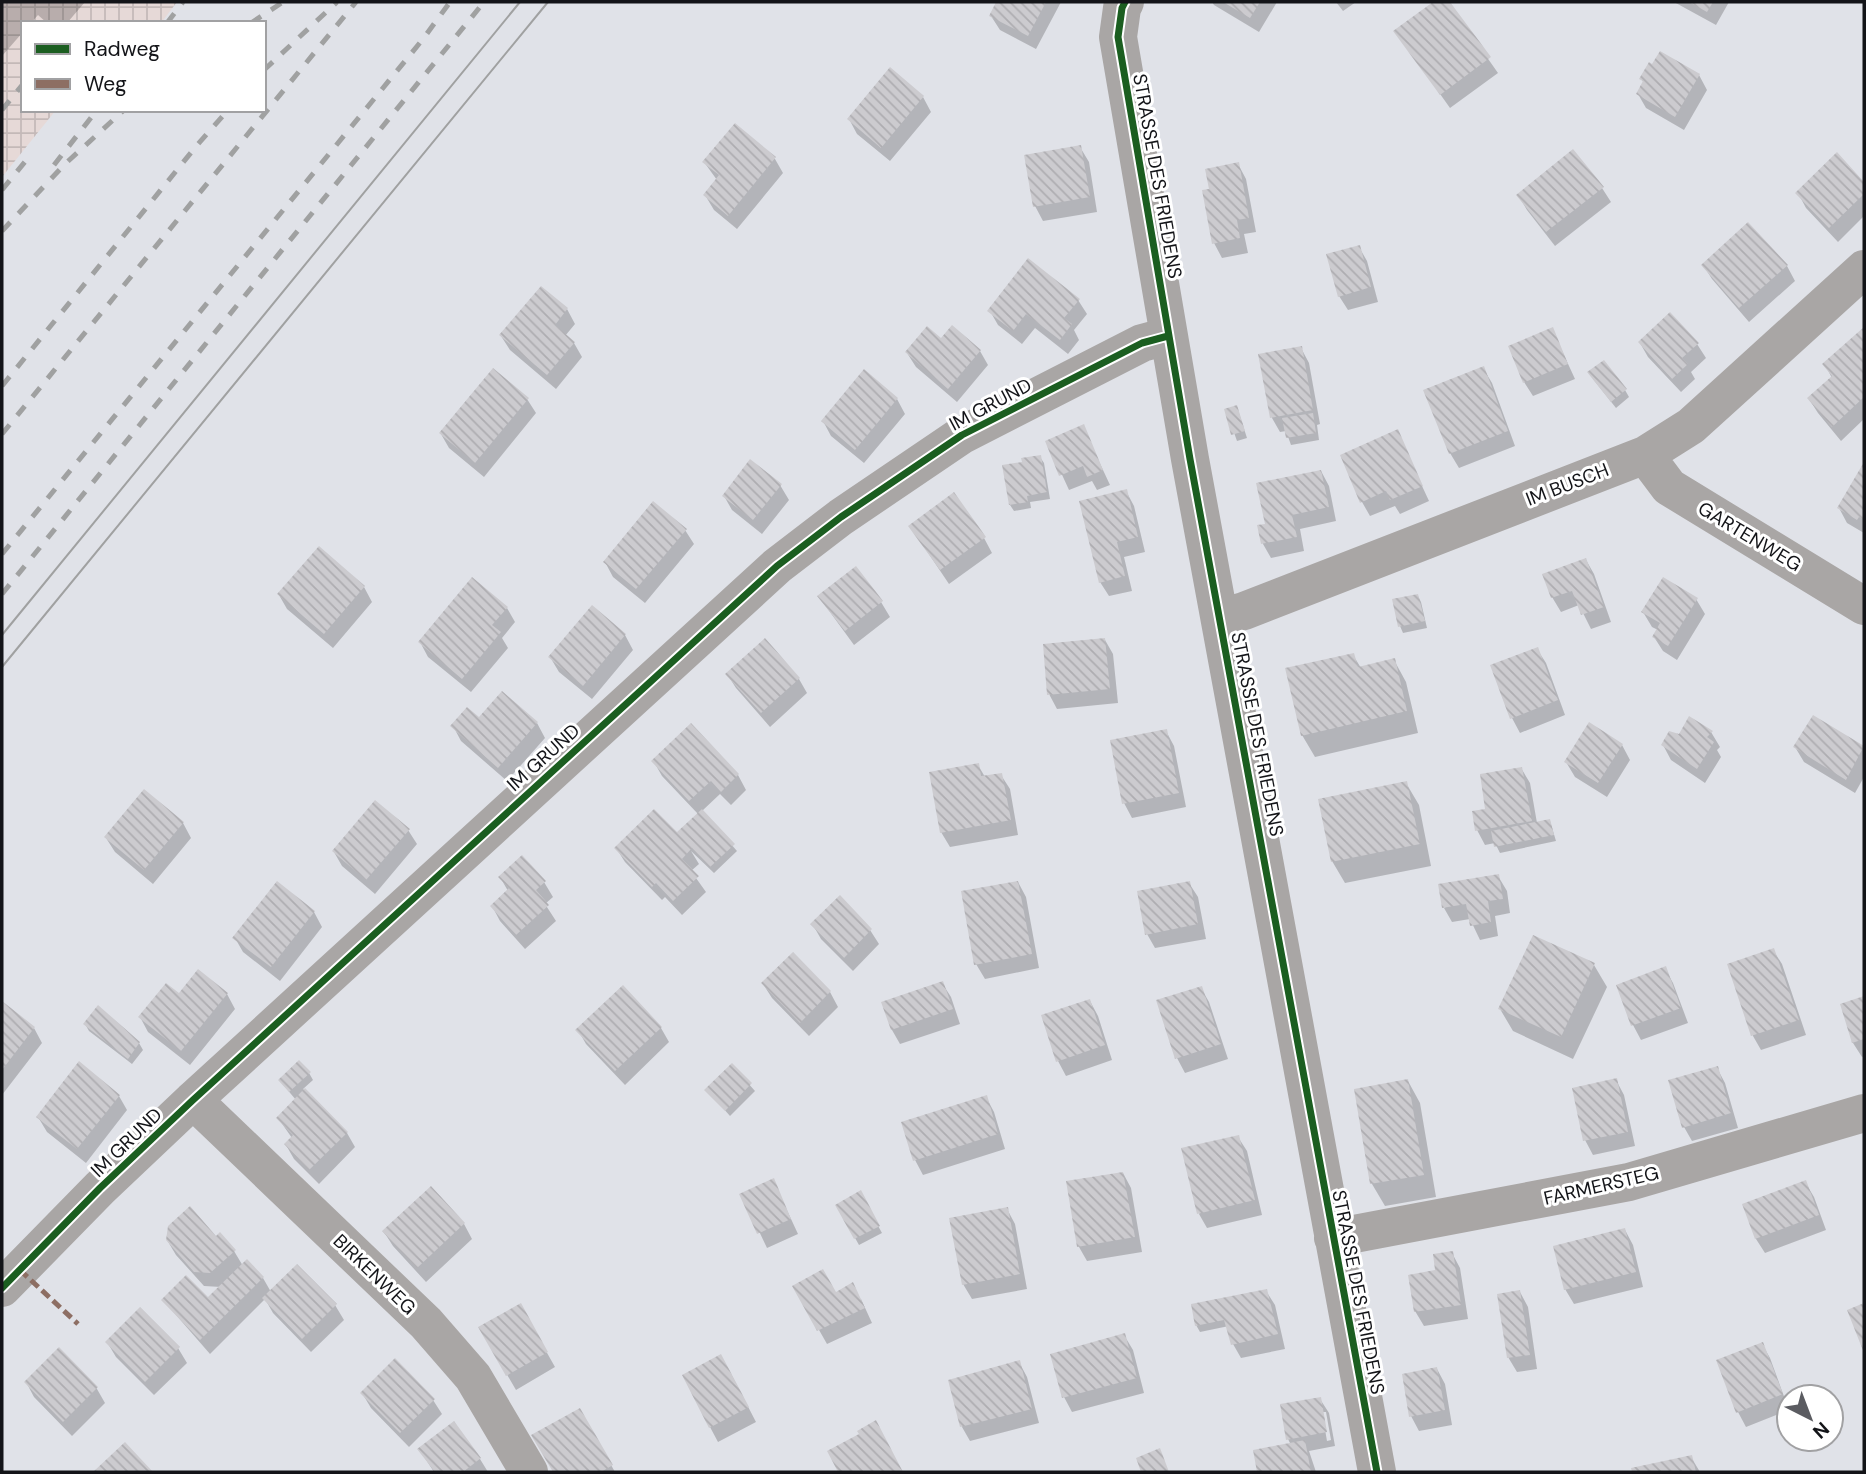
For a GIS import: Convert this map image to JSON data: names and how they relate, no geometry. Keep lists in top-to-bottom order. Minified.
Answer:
{"streets":{"street":["STRASSE DES FRIEDENS","IM GRUND","IM BUSCH","GARTENWEG","FARMERSTEG","BIRKENWEG"]},"crossings":[["STRASSE DES FRIEDENS","IM GRUND"],["STRASSE DES FRIEDENS","IM BUSCH"],["STRASSE DES FRIEDENS","FARMERSTEG"],["IM GRUND","BIRKENWEG"],["IM BUSCH","GARTENWEG"]],"legend":["Radweg","Weg"],"north":"bottom right"}
